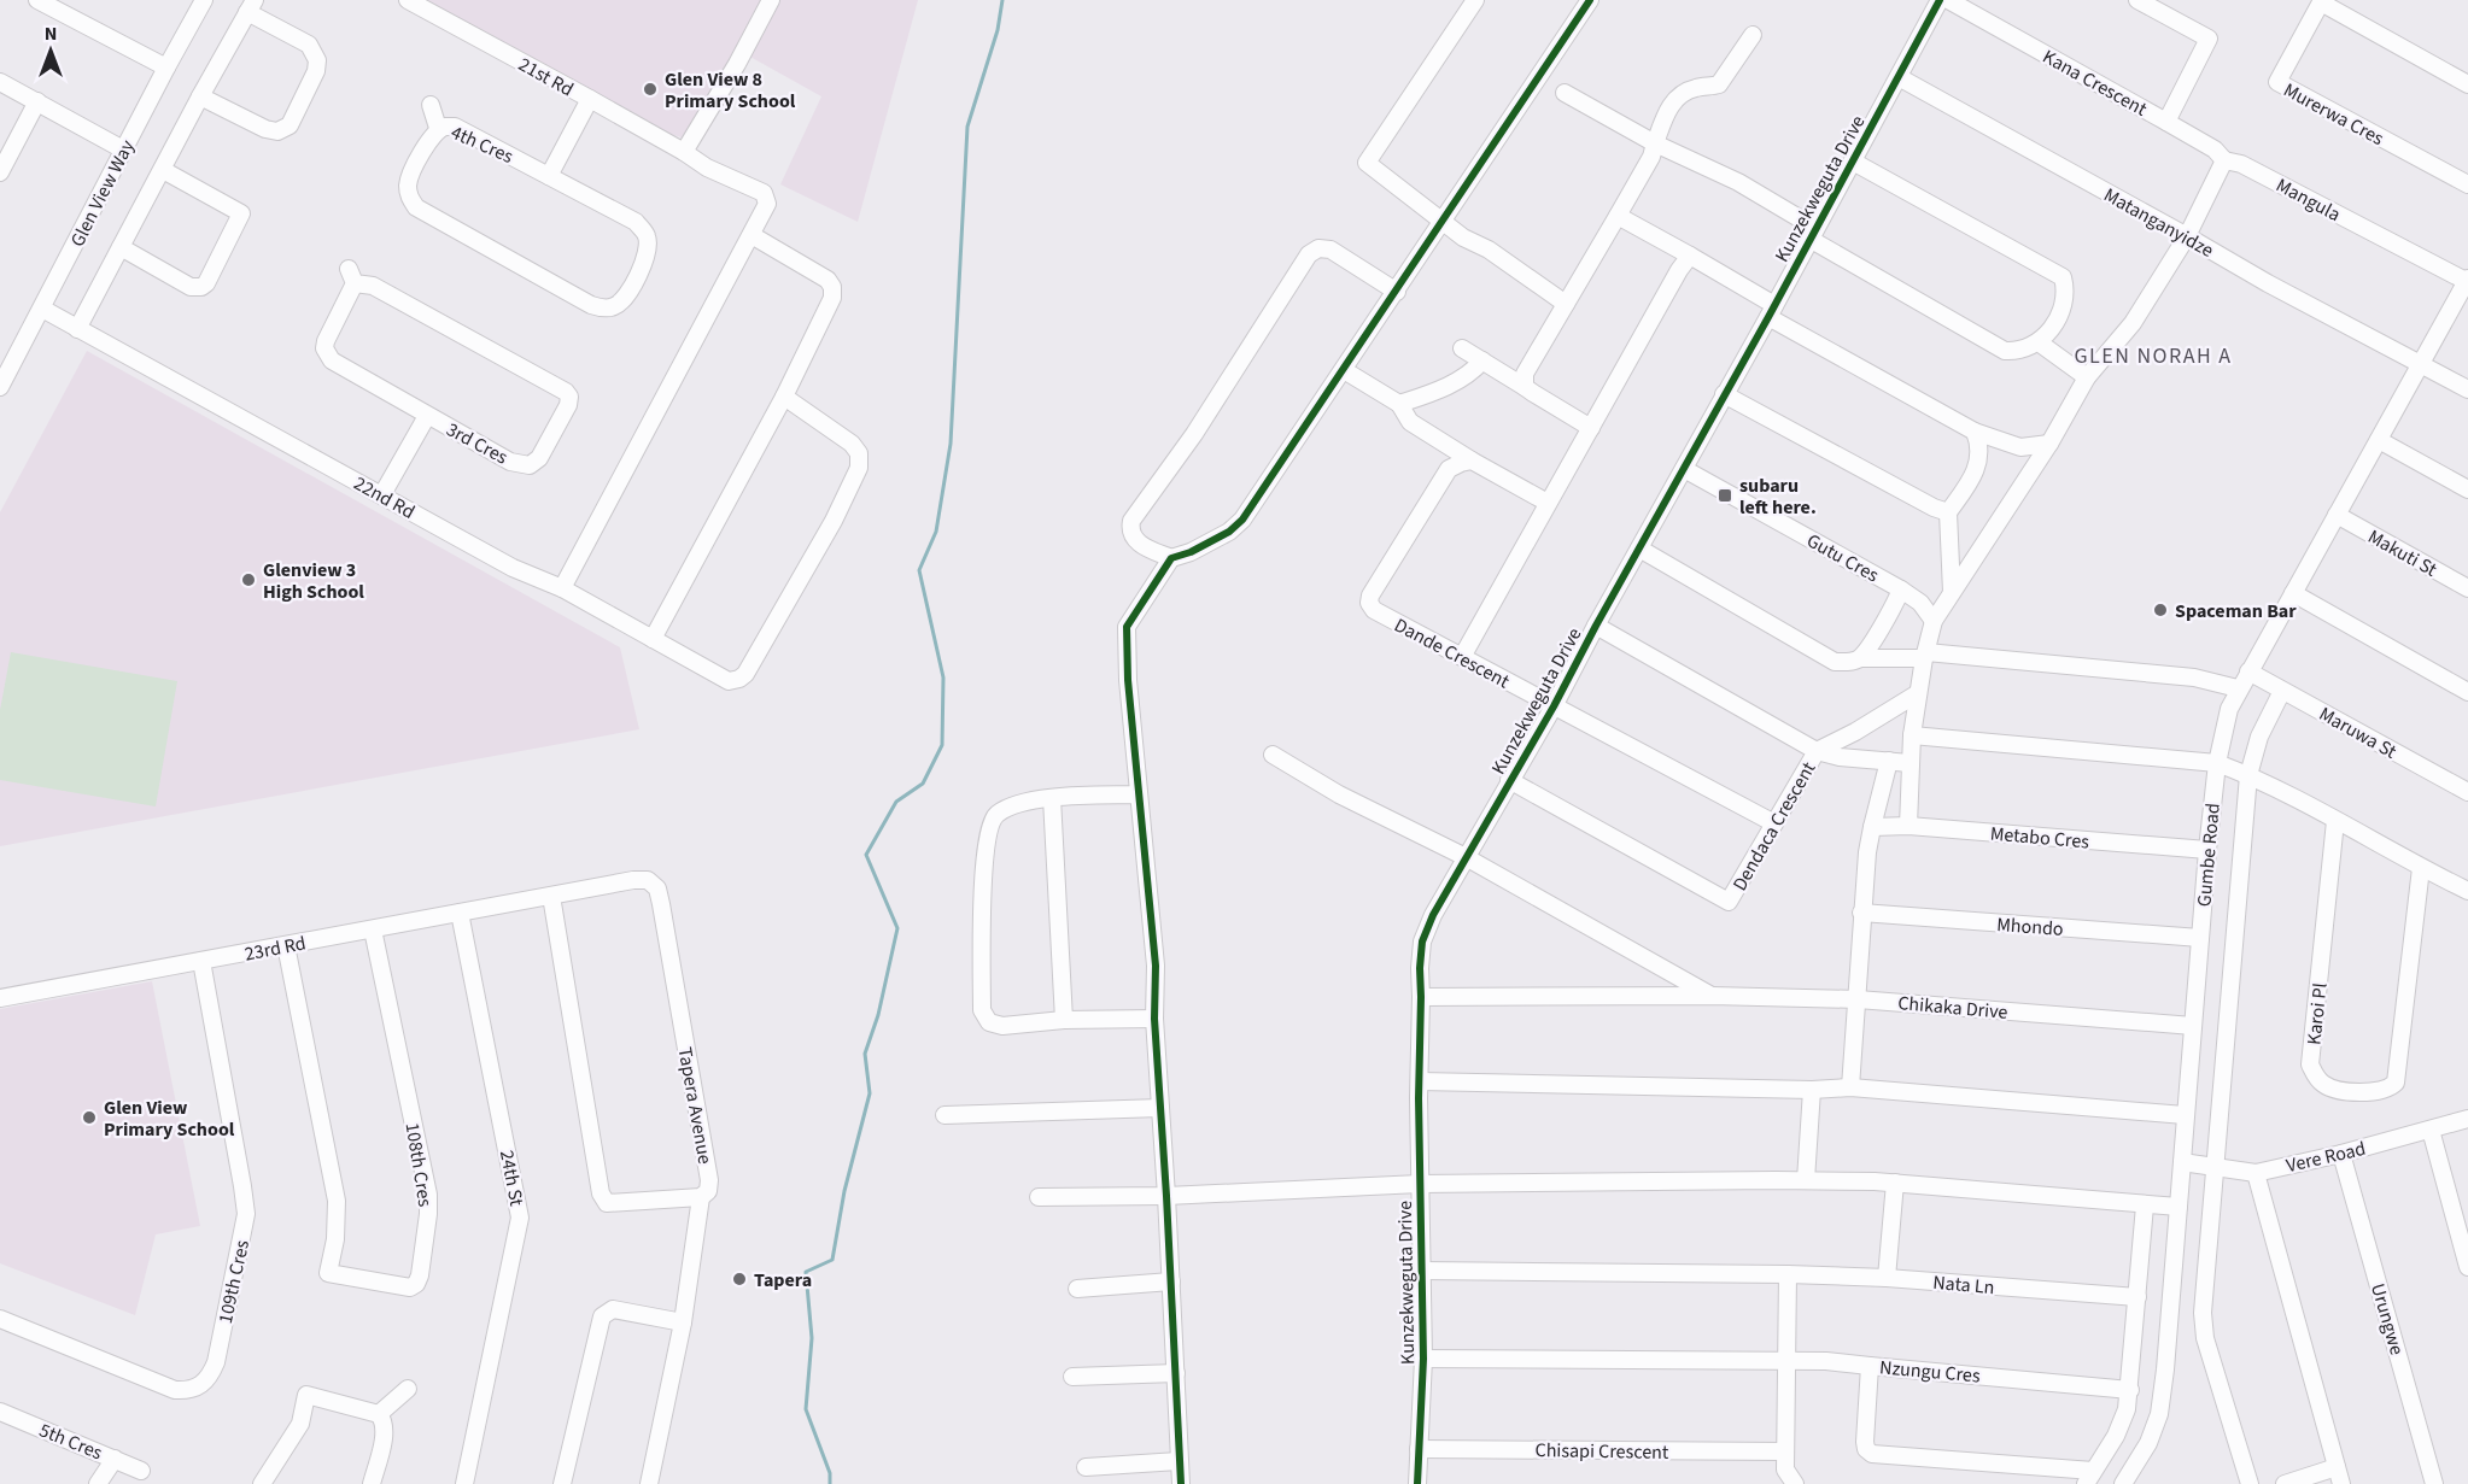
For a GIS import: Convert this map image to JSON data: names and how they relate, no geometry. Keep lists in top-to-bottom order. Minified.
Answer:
{"streets":{"street":["21st Rd","Kana Crescent","Murerwa Cres","4th Cres","Kunzekweguta Drive","Glen View Way","Mangula","Matanganyidze","3rd Cres","22nd Rd","Makuti St","Gutu Cres","Dande Crescent","Maruwa St","Dendaca Crescent","Metabo Cres","Gumbe Road","Mhondo","23rd Rd","Chikaka Drive","Karoi Pl","Tapera Avenue","Vere Road","108th Cres","24th St","109th Cres","Nata Ln","Urungwe","Nzungu Cres","5th Cres","Chisapi Crescent"]},"crossings":[["21st Rd","22nd Rd"],["Kana Crescent","Mangula"],["Kunzekweguta Drive","Matanganyidze"],["Kunzekweguta Drive","Gutu Cres"],["Kunzekweguta Drive","Dande Crescent"],["Kunzekweguta Drive","Dendaca Crescent"],["Kunzekweguta Drive","Chikaka Drive"],["Kunzekweguta Drive","Nata Ln"],["Kunzekweguta Drive","Chisapi Crescent"],["Glen View Way","22nd Rd"],["Mangula","Gumbe Road"],["Matanganyidze","Gumbe Road"],["Makuti St","Gumbe Road"],["Dande Crescent","Dendaca Crescent"],["Maruwa St","Gumbe Road"],["Metabo Cres","Gumbe Road"],["Gumbe Road","Mhondo"],["Gumbe Road","Chikaka Drive"],["Gumbe Road","Vere Road"],["23rd Rd","Tapera Avenue"],["23rd Rd","108th Cres"],["23rd Rd","24th St"],["23rd Rd","109th Cres"],["Vere Road","Urungwe"]],"districts":["GLEN NORAH A"],"places":{"other":["Glen View 8 Primary School","Glenview 3 High School","Spaceman Bar","Glen View Primary School","Tapera"],"transit":["subaru left here."]},"north":"top"}
